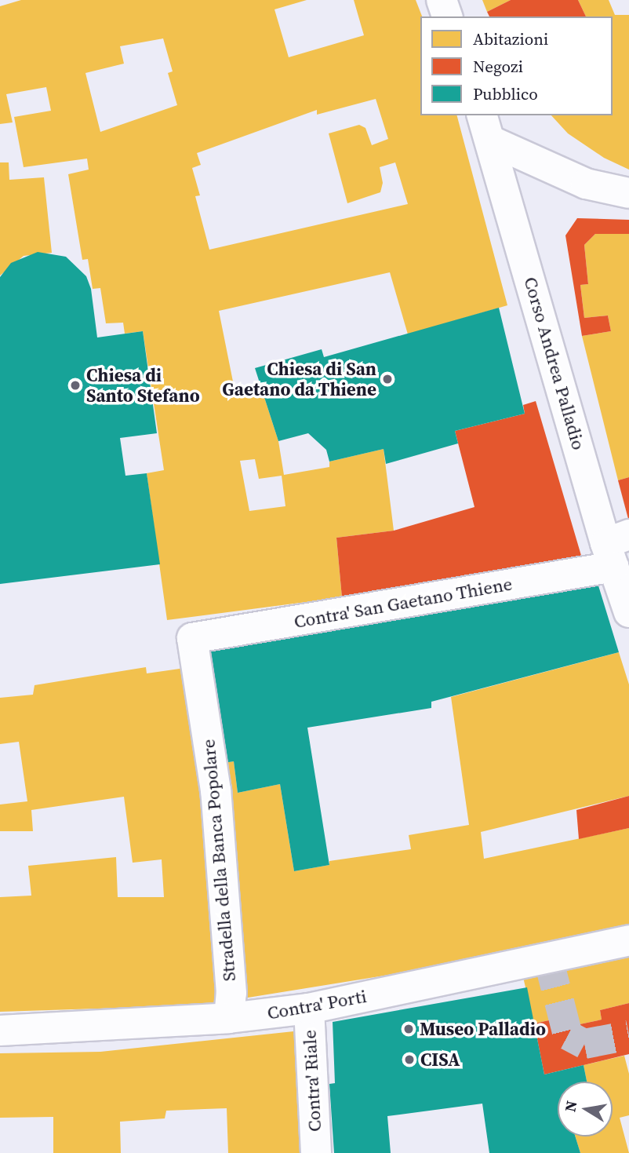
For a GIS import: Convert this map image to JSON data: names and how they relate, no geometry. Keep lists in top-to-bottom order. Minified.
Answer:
{"streets":{"street":["Corso Andrea Palladio","Contra' San Gaetano Thiene","Stradella della Banca Popolare","Contra' Porti","Contra' Riale"]},"crossings":[["Corso Andrea Palladio","Contra' San Gaetano Thiene"],["Contra' San Gaetano Thiene","Stradella della Banca Popolare"],["Stradella della Banca Popolare","Contra' Porti"],["Contra' Porti","Contra' Riale"]],"places":["Chiesa di San Gaetano da Thiene","Chiesa di Santo Stefano","Museo Palladio","CISA"],"legend":["Abitazioni","Negozi","Pubblico"],"north":"left"}
